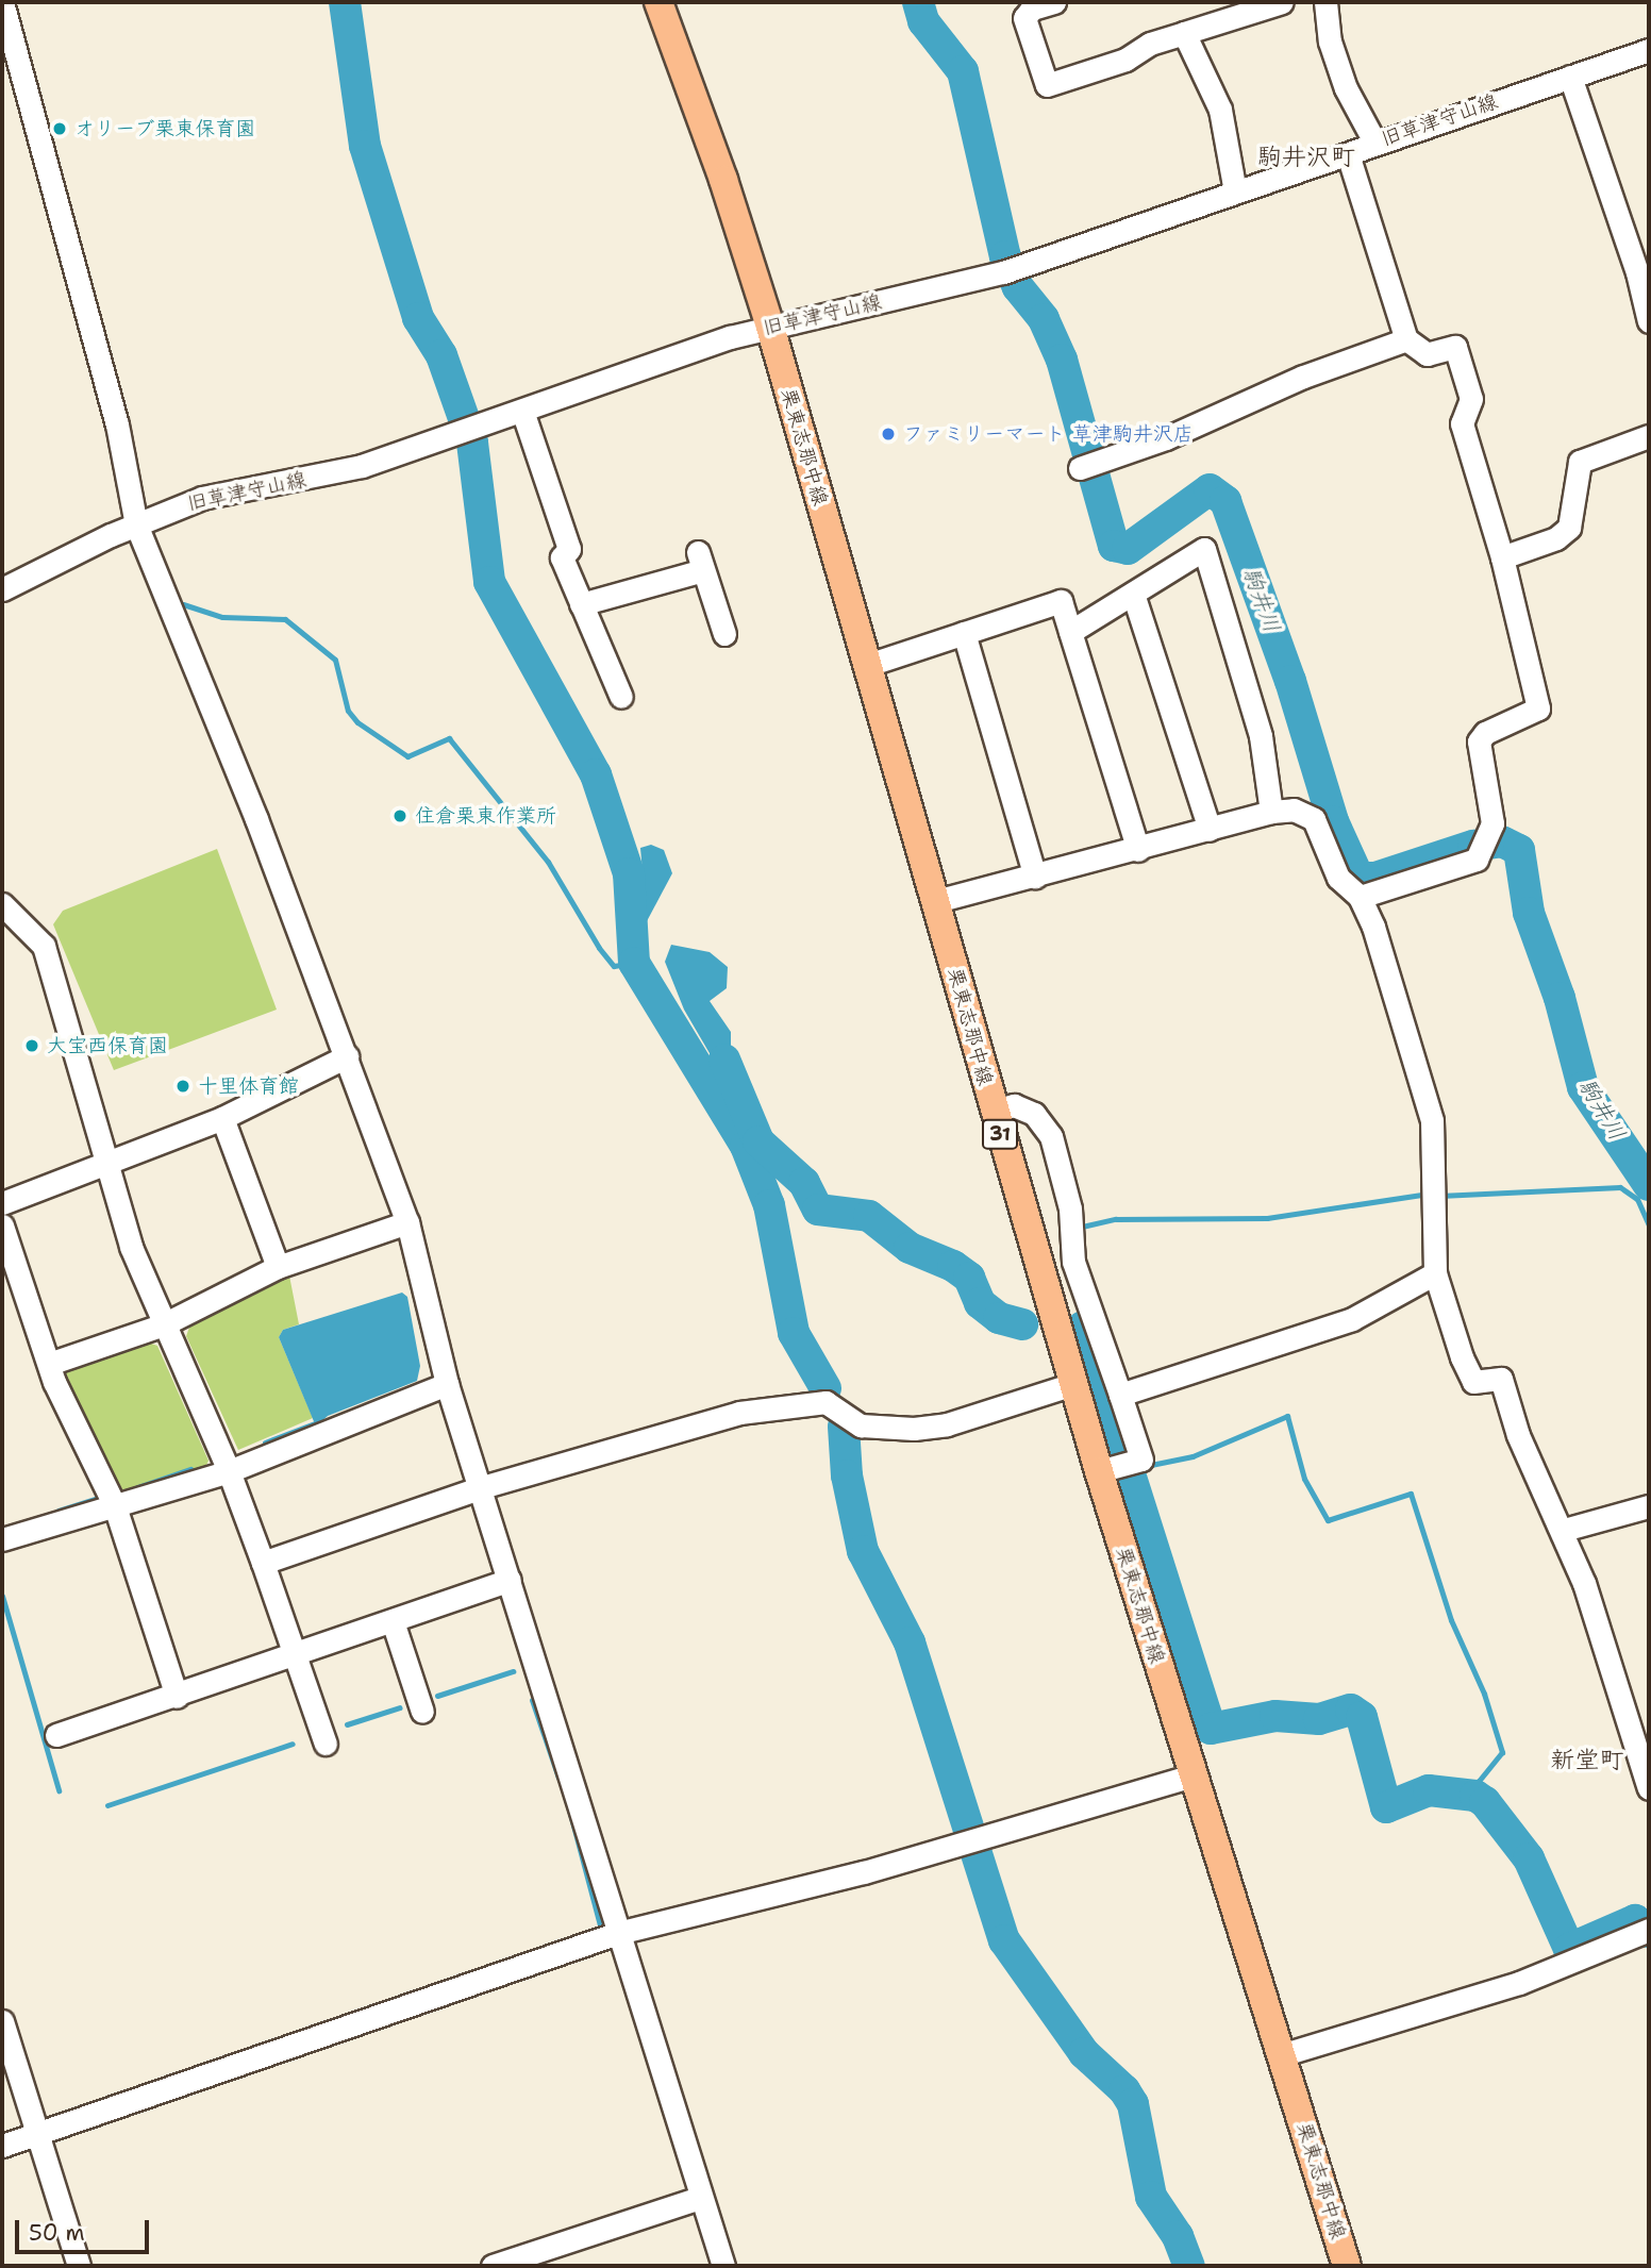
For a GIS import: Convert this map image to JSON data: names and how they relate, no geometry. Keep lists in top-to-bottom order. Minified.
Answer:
{"streets":{"main road":["栗東志那中線","31"],"street":["旧草津守山線"]},"crossings":[["旧草津守山線","栗東志那中線"]],"districts":["駒井沢町","新堂町"],"water":["駒井川"],"places":["オリーブ栗東保育園","ファミリーマート 草津駒井沢店","住倉栗東作業所","大宝西保育園","十里体育館"],"scale_bar":"50 m"}
